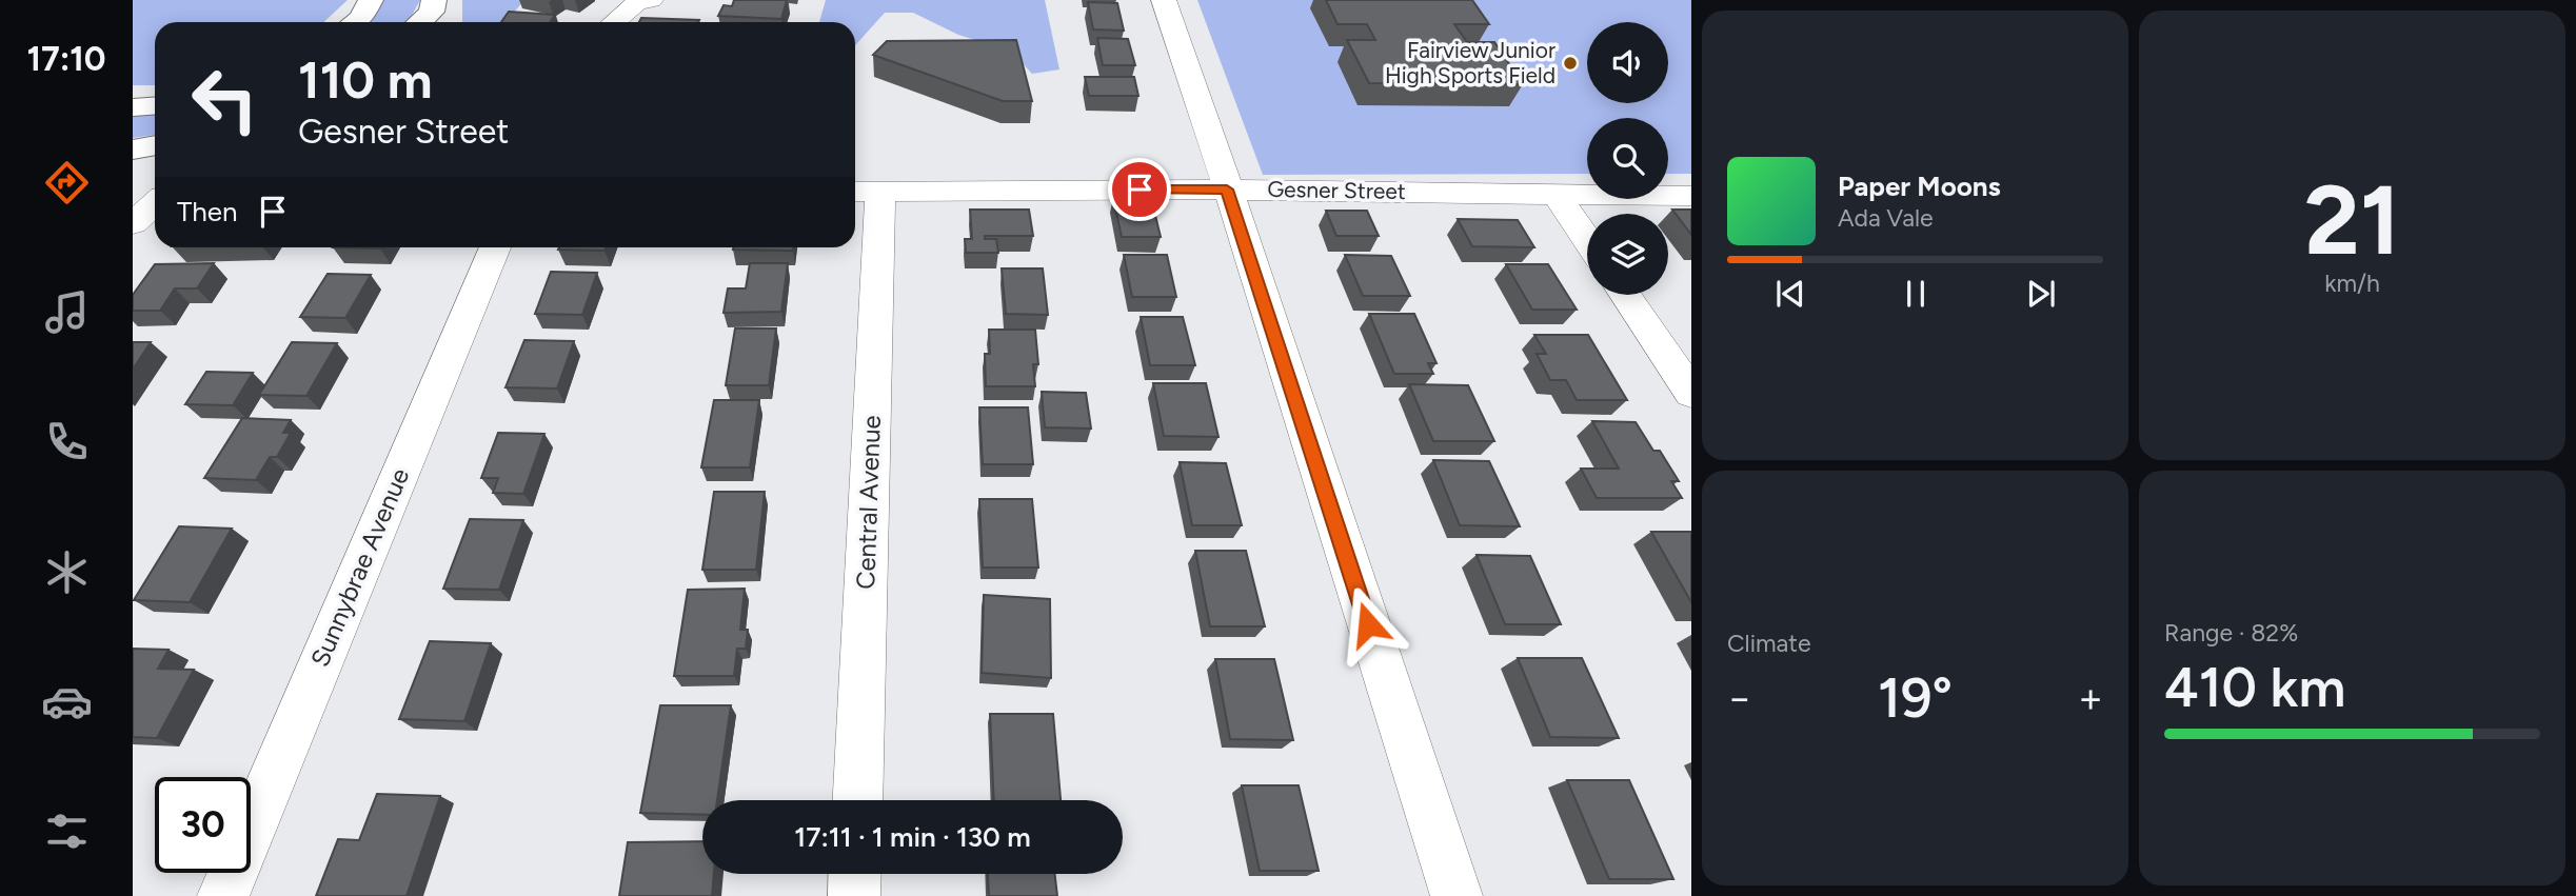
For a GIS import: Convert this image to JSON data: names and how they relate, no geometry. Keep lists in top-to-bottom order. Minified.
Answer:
{"streets":{"street":["Gesner Street","Central Avenue","Sunnybrae Avenue"]},"crossings":[["Gesner Street","Central Avenue"]],"places":["Fairview Junior High Sports Field"],"page":{"tabs":"17:10","tile":[["21","km/h"],"Climate",["Range · 82%","410 km"]],"turn":["110 m","Gesner Street"],"song":["Paper Moons","Ada Vale"],"then":"Then","heat":["−","19°","+"],"limit":"30","trip":"17:11 · 1 min · 130 m"}}
